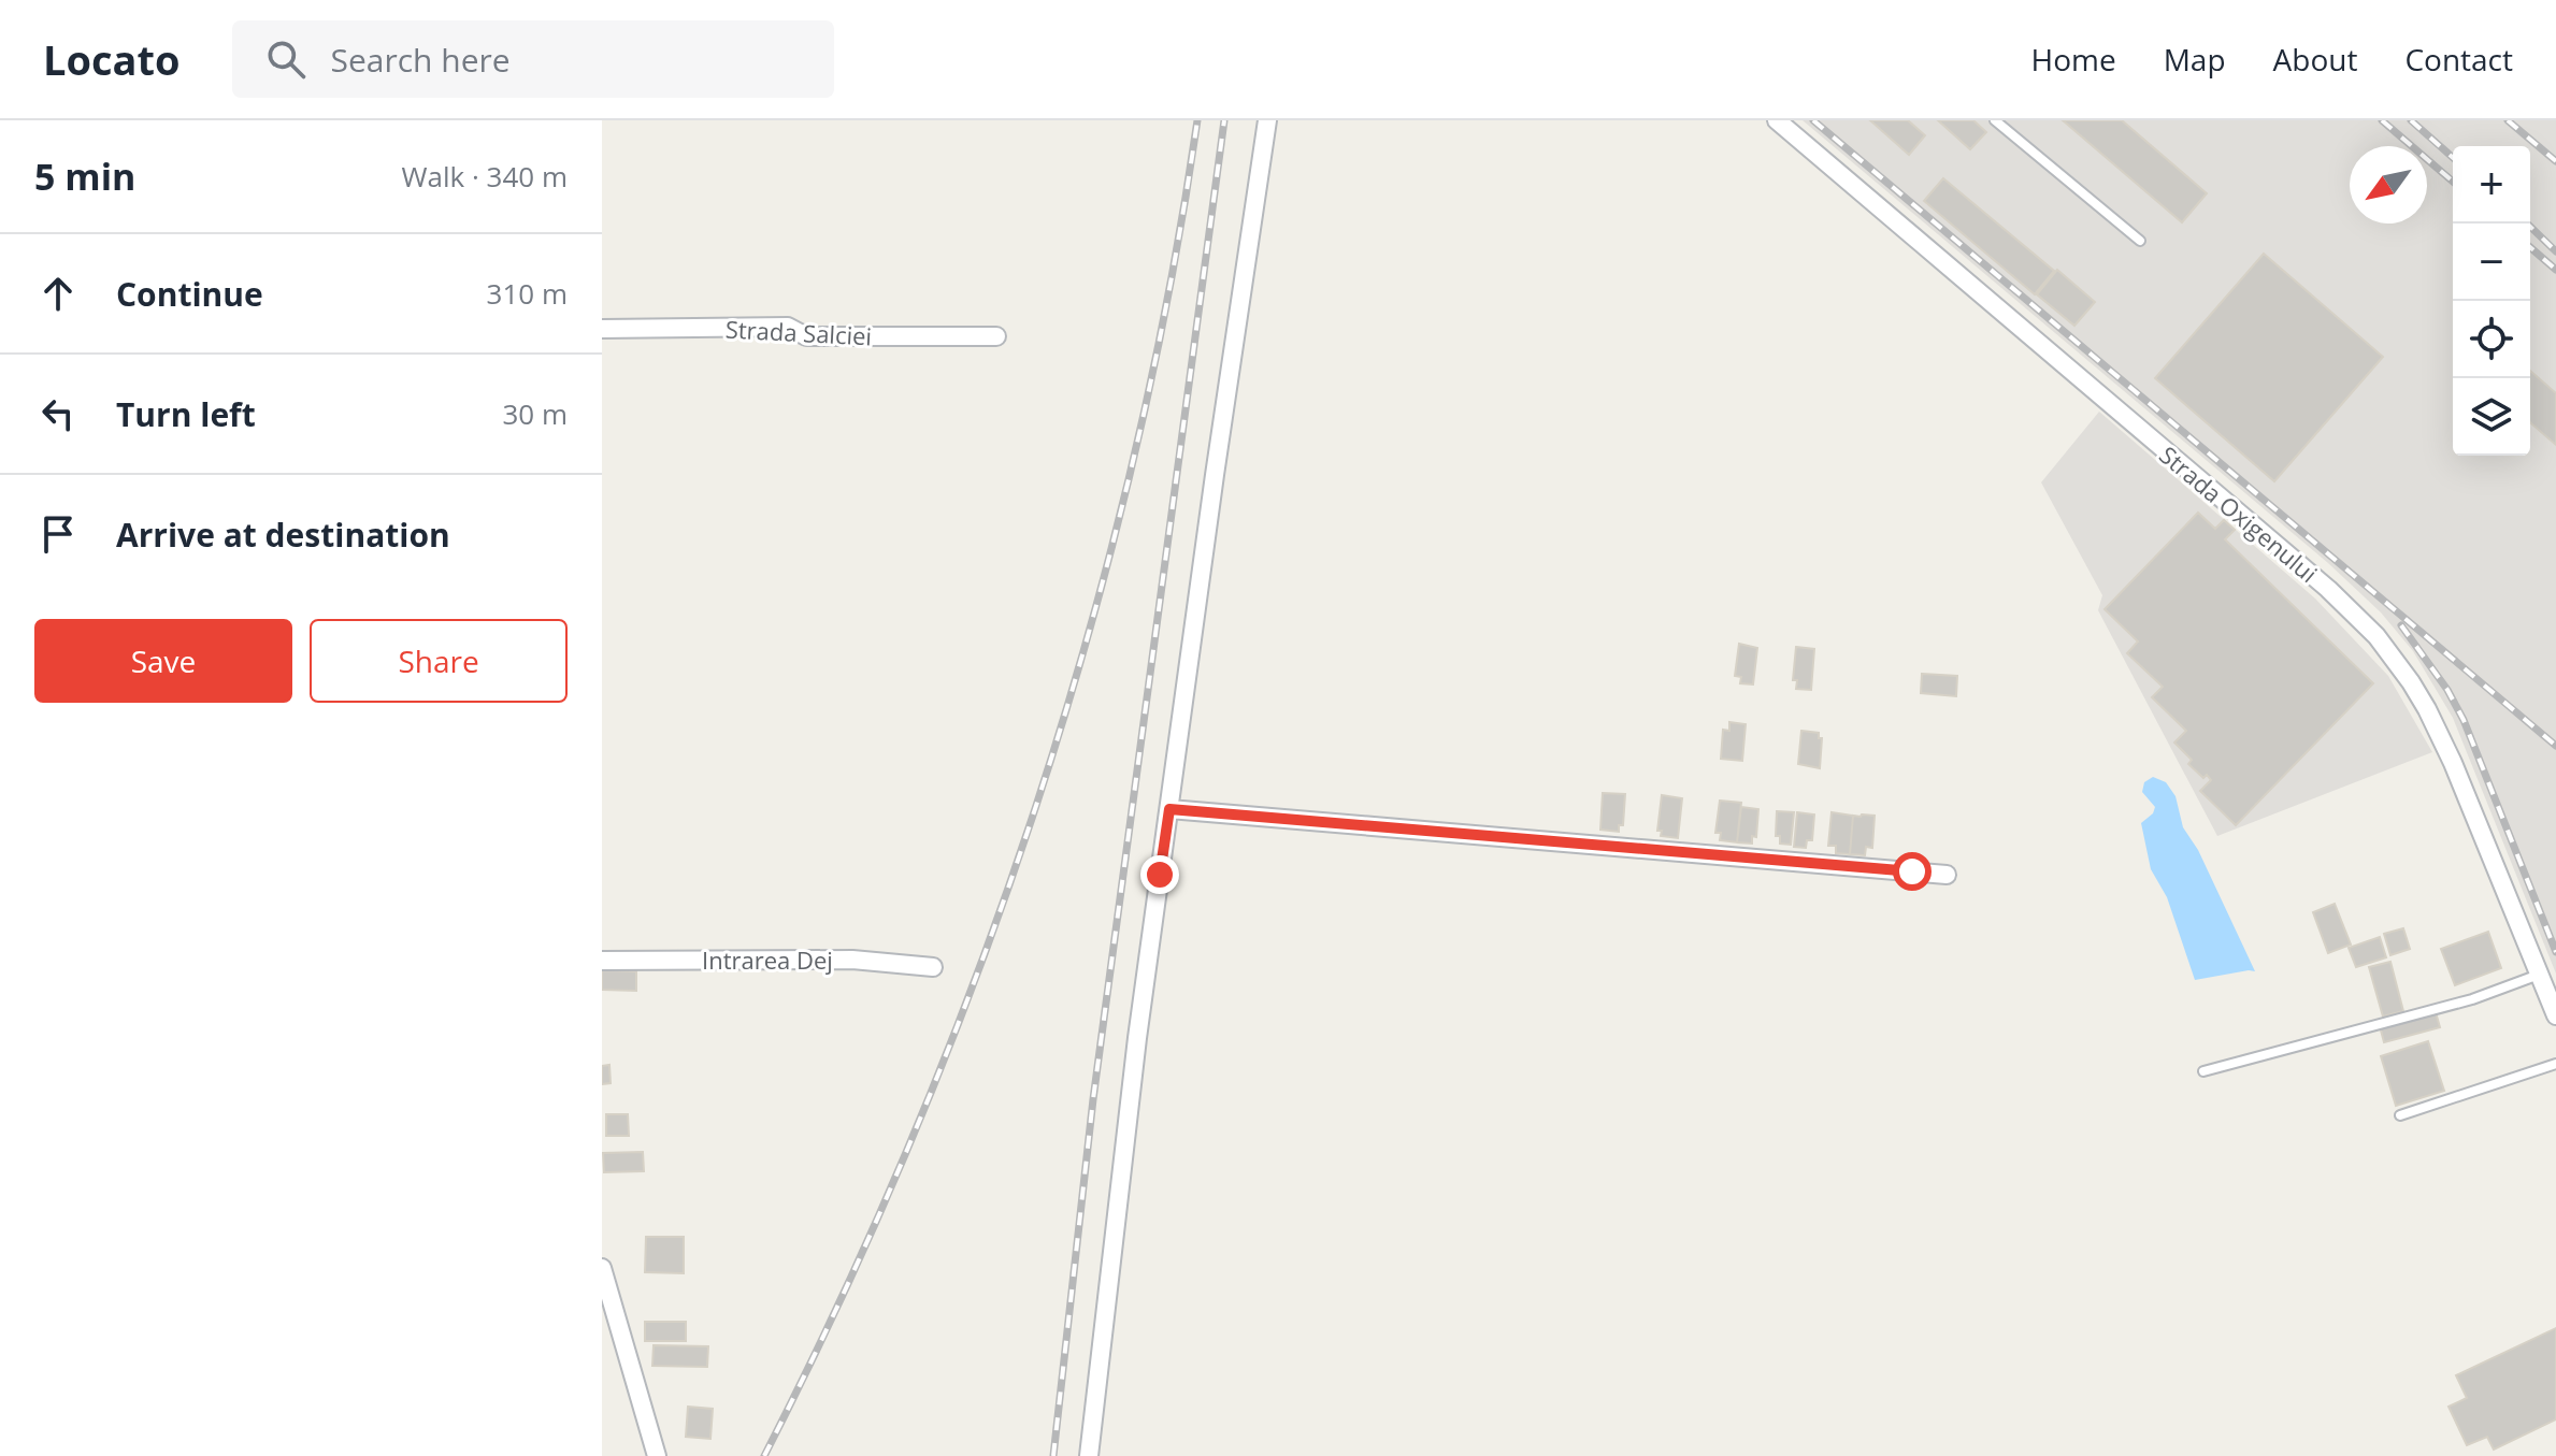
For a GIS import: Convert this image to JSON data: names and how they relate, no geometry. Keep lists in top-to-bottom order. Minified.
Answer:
{"streets":{"street":["Strada Salciei","Strada Oxigenului","Intrarea Dej"]},"north":"bottom left","page":{"header":"Locato","search":"Search here","nav":["Home","Map","About","Contact"],"heading":["5 min","Walk · 340 m"],"map_buttons":["+","−"],"list":[["Continue","310 m"],["Turn left","30 m"],"Arrive at destination"],"buttons":["Save","Share"]}}
